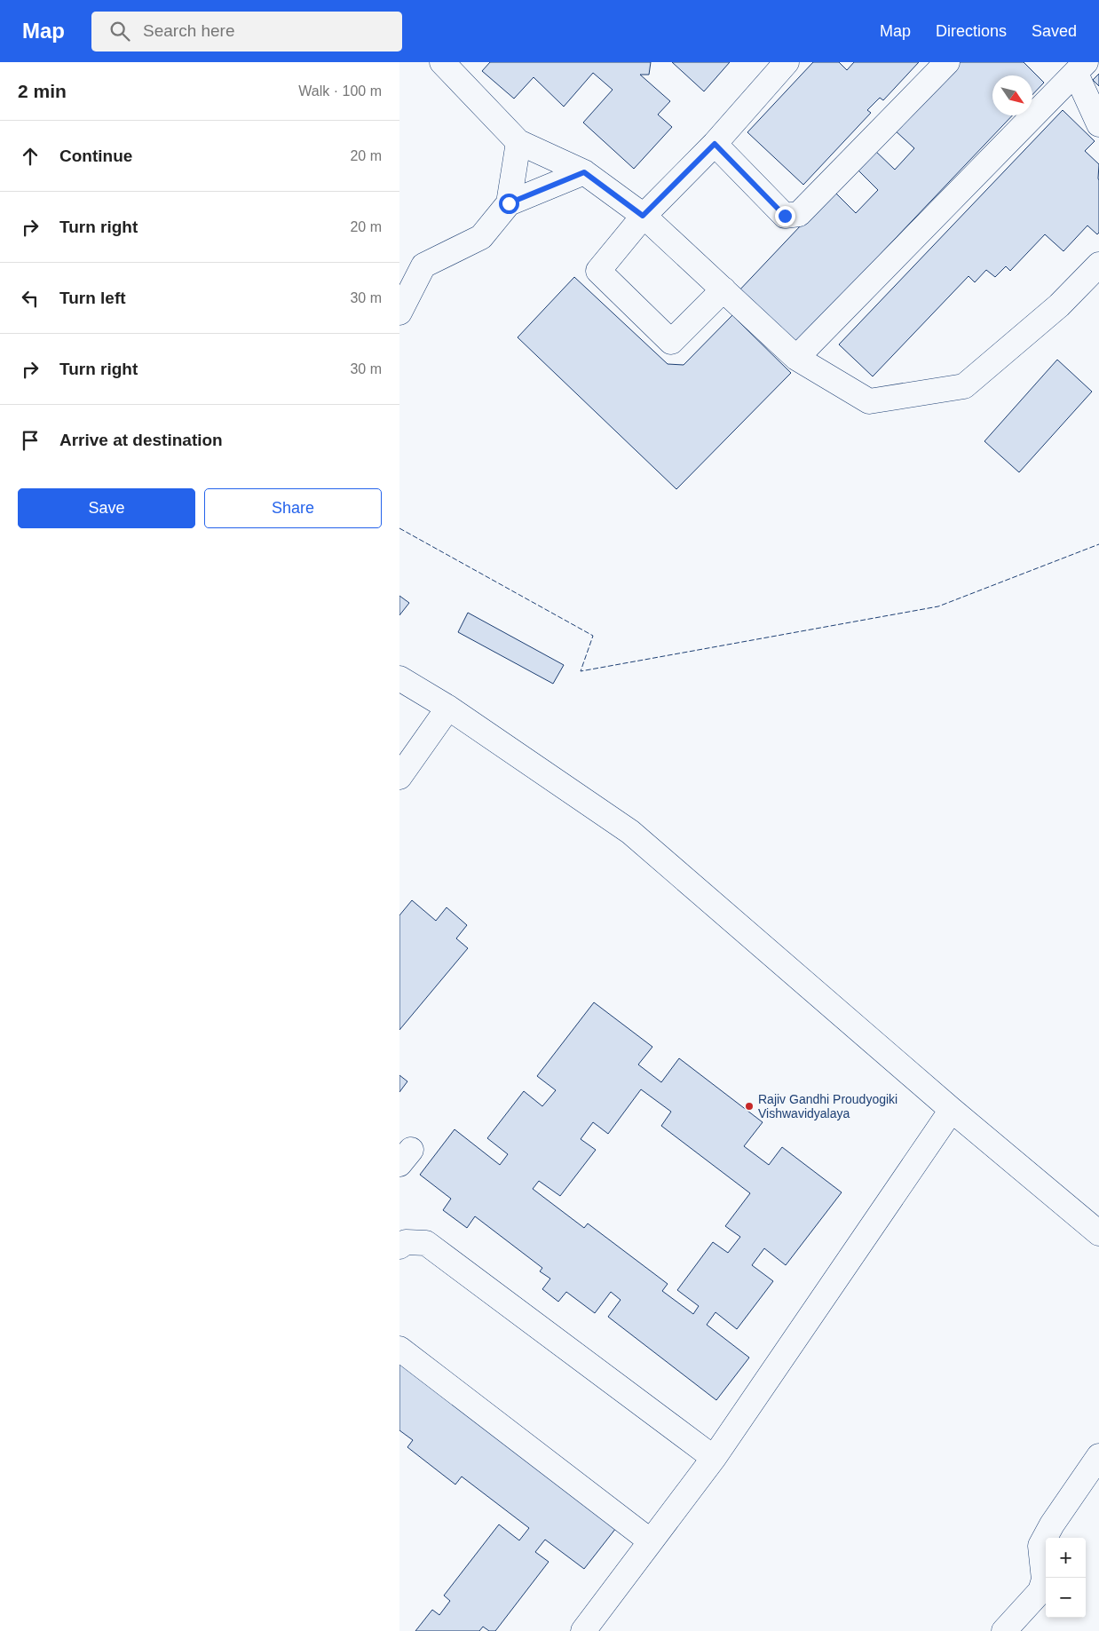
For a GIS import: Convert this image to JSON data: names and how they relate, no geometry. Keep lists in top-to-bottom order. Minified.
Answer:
{"places":["Rajiv Gandhi Proudyogiki Vishwavidyalaya"],"north":"bottom right","page":{"header":"Map","search":"Search here","nav":["Map","Directions","Saved"],"heading":["2 min","Walk · 100 m"],"list":[["Continue","20 m"],["Turn right","20 m"],["Turn left","30 m"],["Turn right","30 m"],"Arrive at destination"],"buttons":["Save","Share"],"map_buttons":["+","−"]}}
